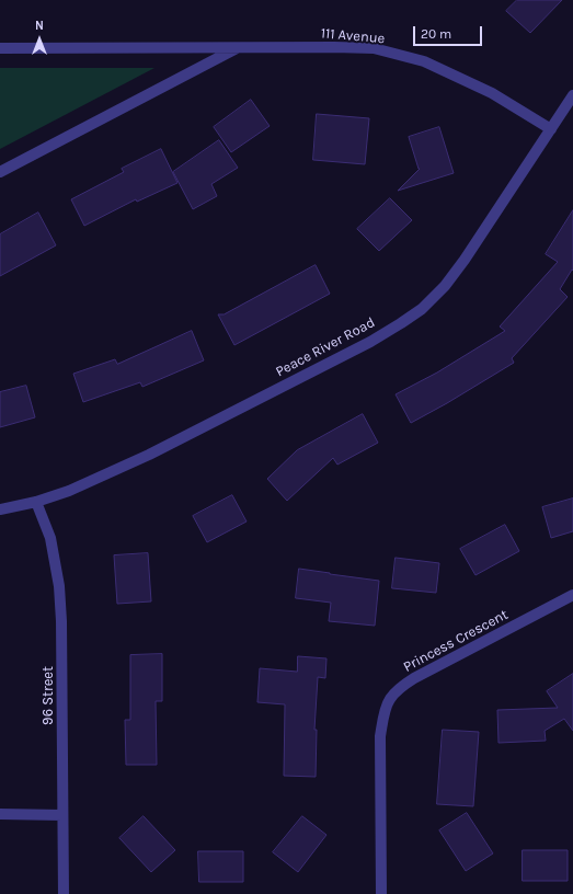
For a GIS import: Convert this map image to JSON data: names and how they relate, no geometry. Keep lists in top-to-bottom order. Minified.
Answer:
{"streets":{"street":["111 Avenue","Peace River Road","Princess Crescent","96 Street"]},"crossings":[["111 Avenue","Peace River Road"],["Peace River Road","96 Street"]],"scale_bar":"20 m","north":"top"}
